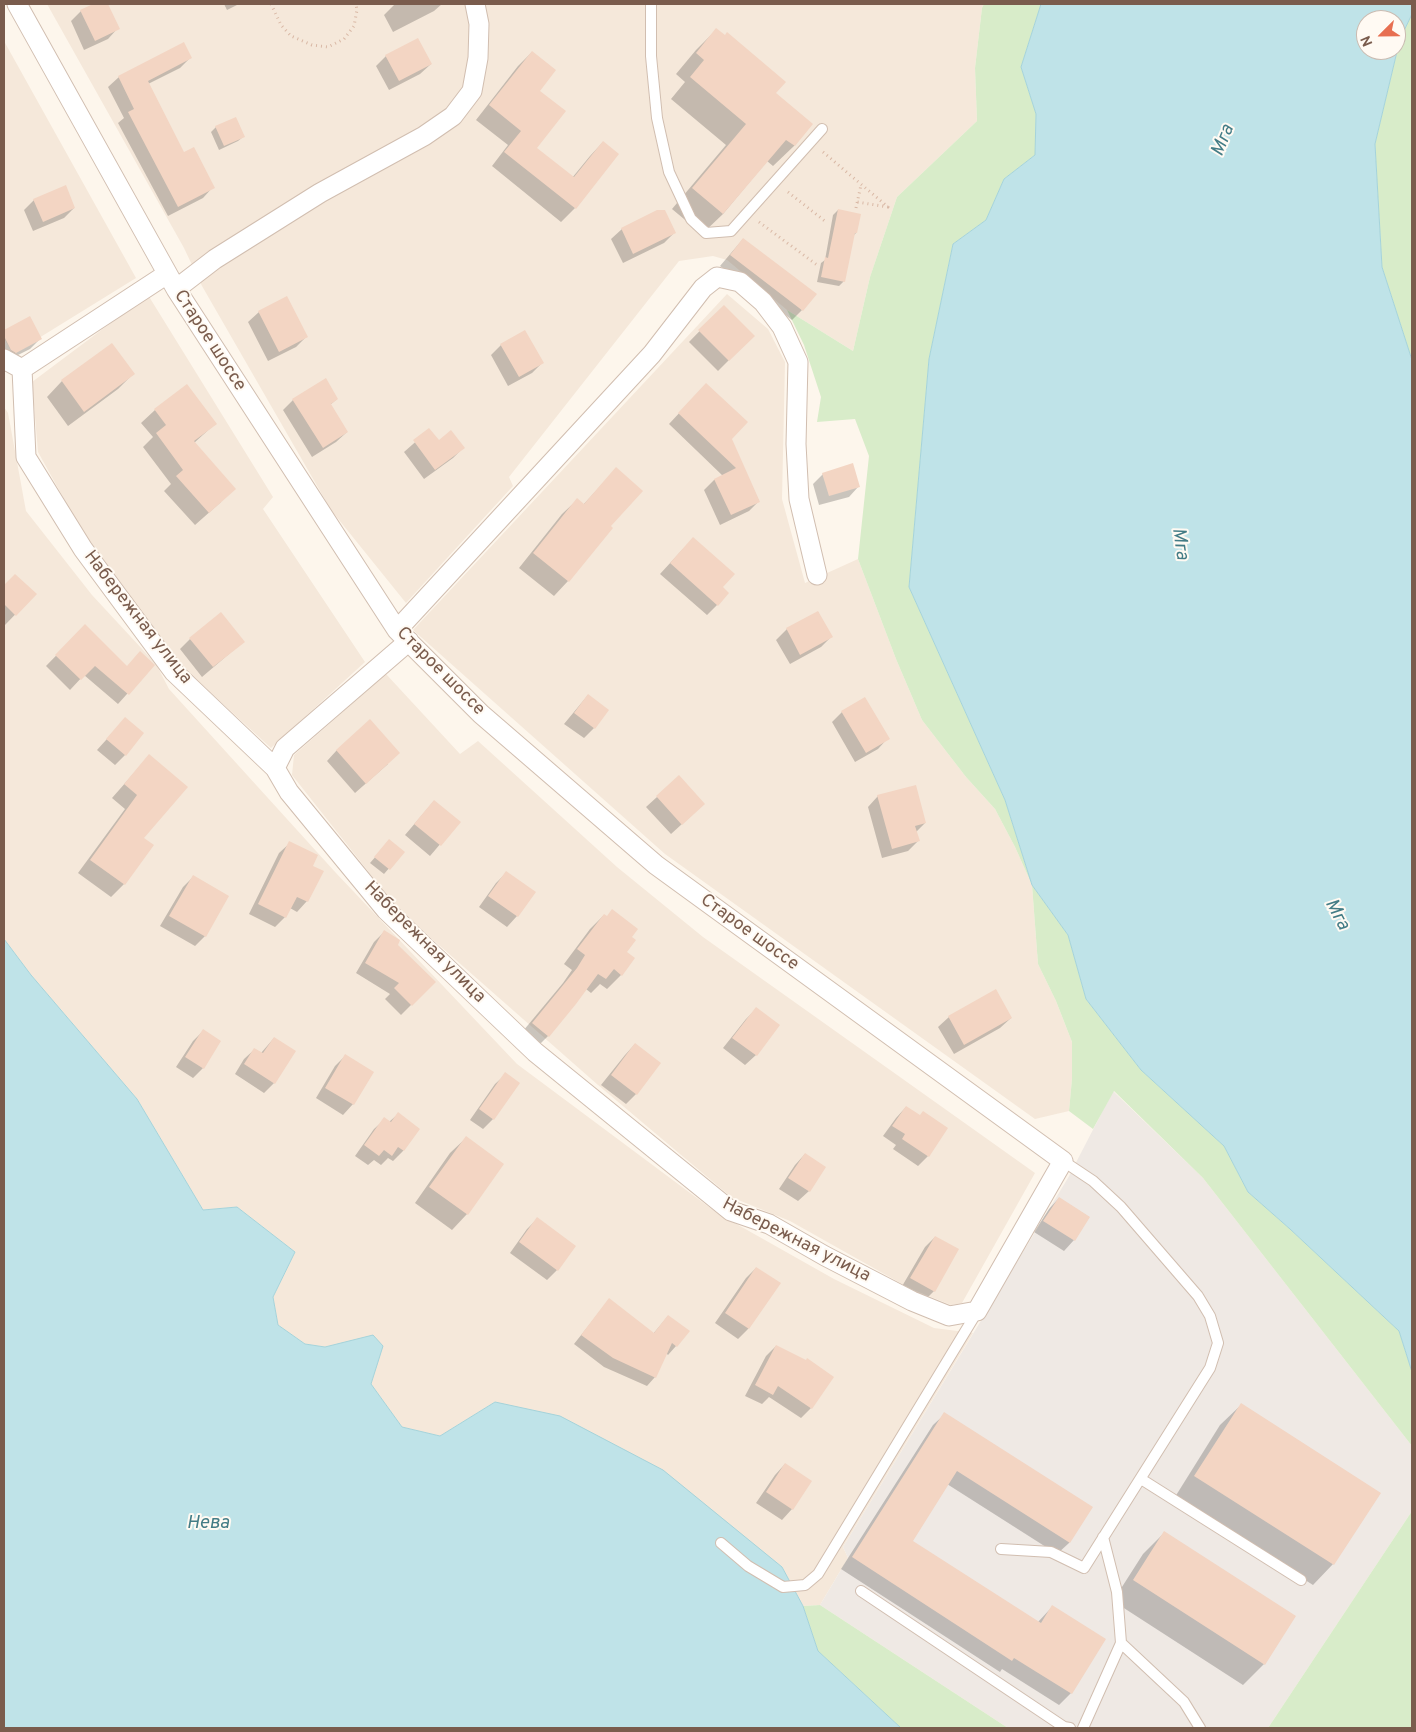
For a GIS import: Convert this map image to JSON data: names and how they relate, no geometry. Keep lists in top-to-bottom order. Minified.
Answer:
{"streets":{"street":["Старое шоссе","Набережная улица"]},"water":["Мга","Нева"],"north":"bottom left"}
